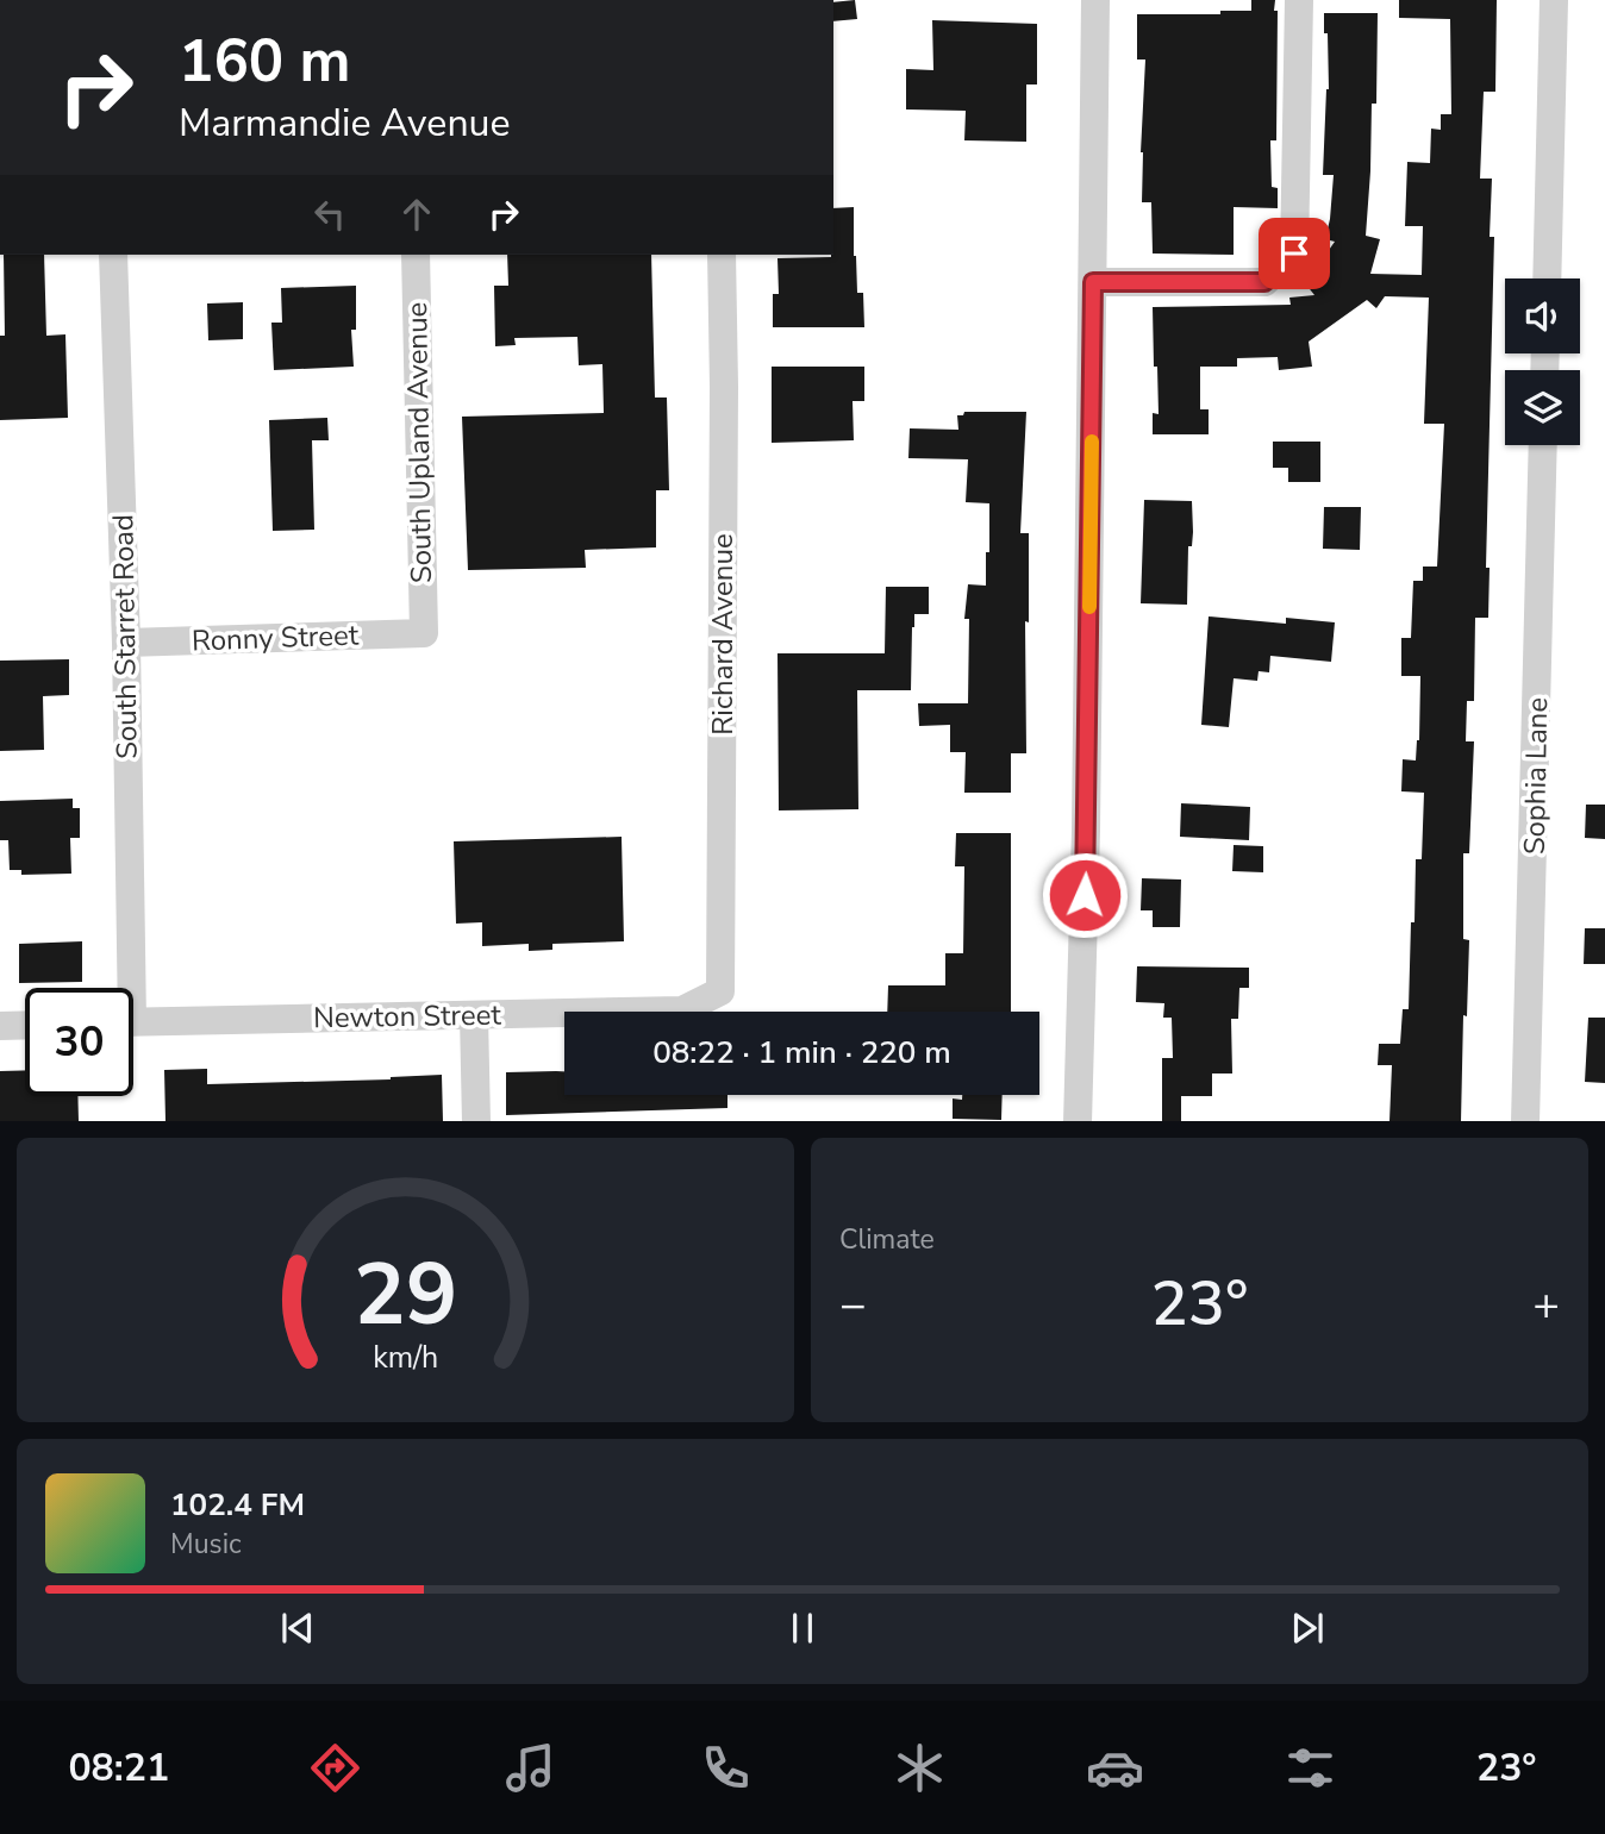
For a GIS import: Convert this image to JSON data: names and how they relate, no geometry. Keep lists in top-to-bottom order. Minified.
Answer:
{"streets":{"street":["South Upland Avenue","Richard Avenue","South Starret Road","Ronny Street","Sophia Lane","Newton Street"]},"crossings":[["South Upland Avenue","Ronny Street"],["Richard Avenue","Newton Street"],["South Starret Road","Ronny Street"]],"page":{"turn":["160 m","Marmandie Avenue"],"limit":"30","trip":"08:22 · 1 min · 220 m","tile":"Climate","heat":["−","23°","+"],"song":["102.4 FM","Music"],"tabs":["08:21","23°"],"gauge":["29","km/h"]}}
